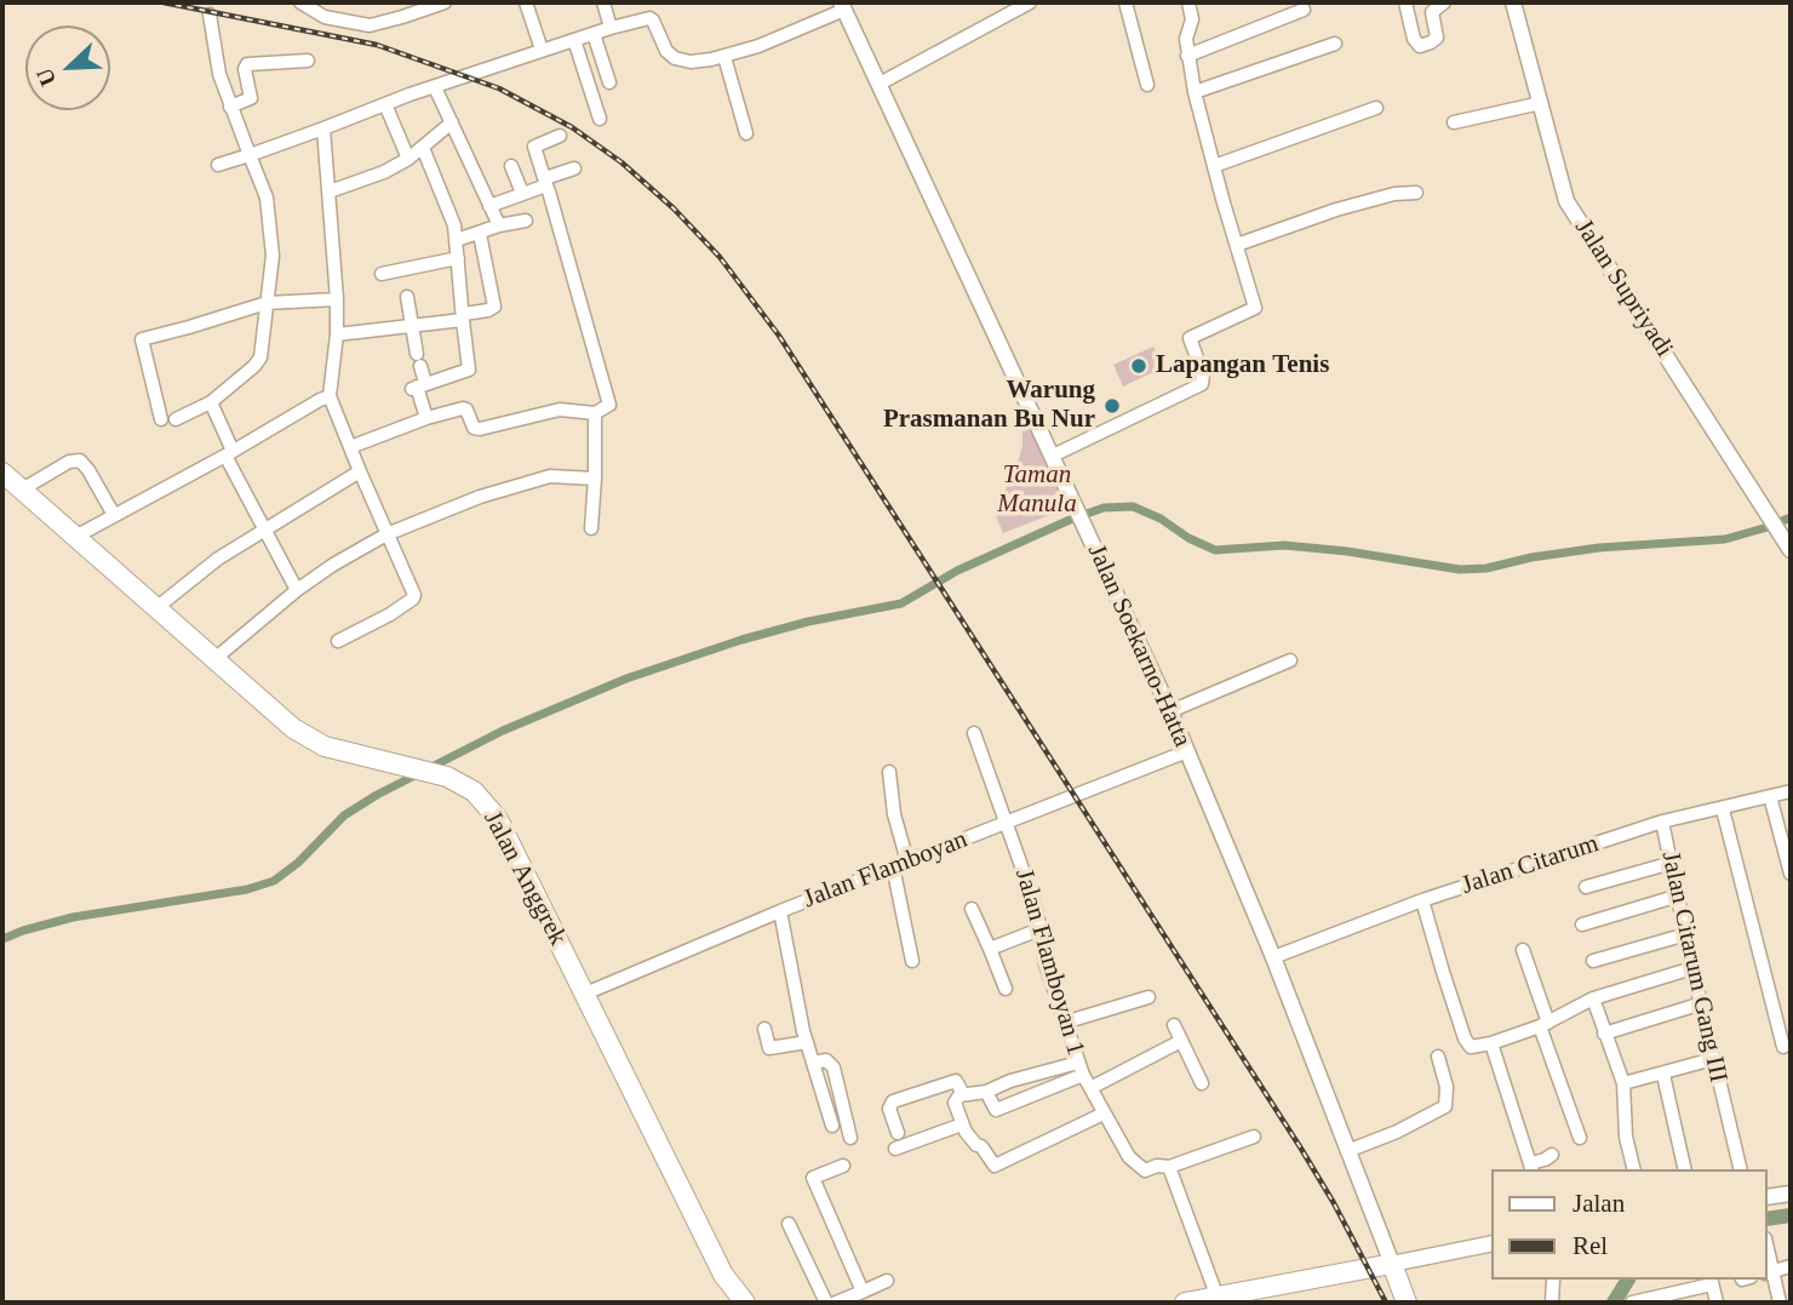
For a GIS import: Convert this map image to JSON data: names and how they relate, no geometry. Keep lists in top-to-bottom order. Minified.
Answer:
{"streets":{"highway":["Jalan Soekarno-Hatta","Jalan Anggrek"],"main road":["Jalan Supriyadi"],"street":["Jalan Citarum","Jalan Flamboyan","Jalan Flamboyan 1","Jalan Citarum Gang III"]},"crossings":[["Jalan Soekarno-Hatta","Jalan Citarum"],["Jalan Soekarno-Hatta","Jalan Flamboyan"],["Jalan Citarum","Jalan Citarum Gang III"],["Jalan Flamboyan","Jalan Anggrek"],["Jalan Flamboyan","Jalan Flamboyan 1"]],"parks":["Taman Manula"],"places":["Lapangan Tenis","Warung Prasmanan Bu Nur"],"legend":["Jalan","Rel"],"north":"bottom left"}
